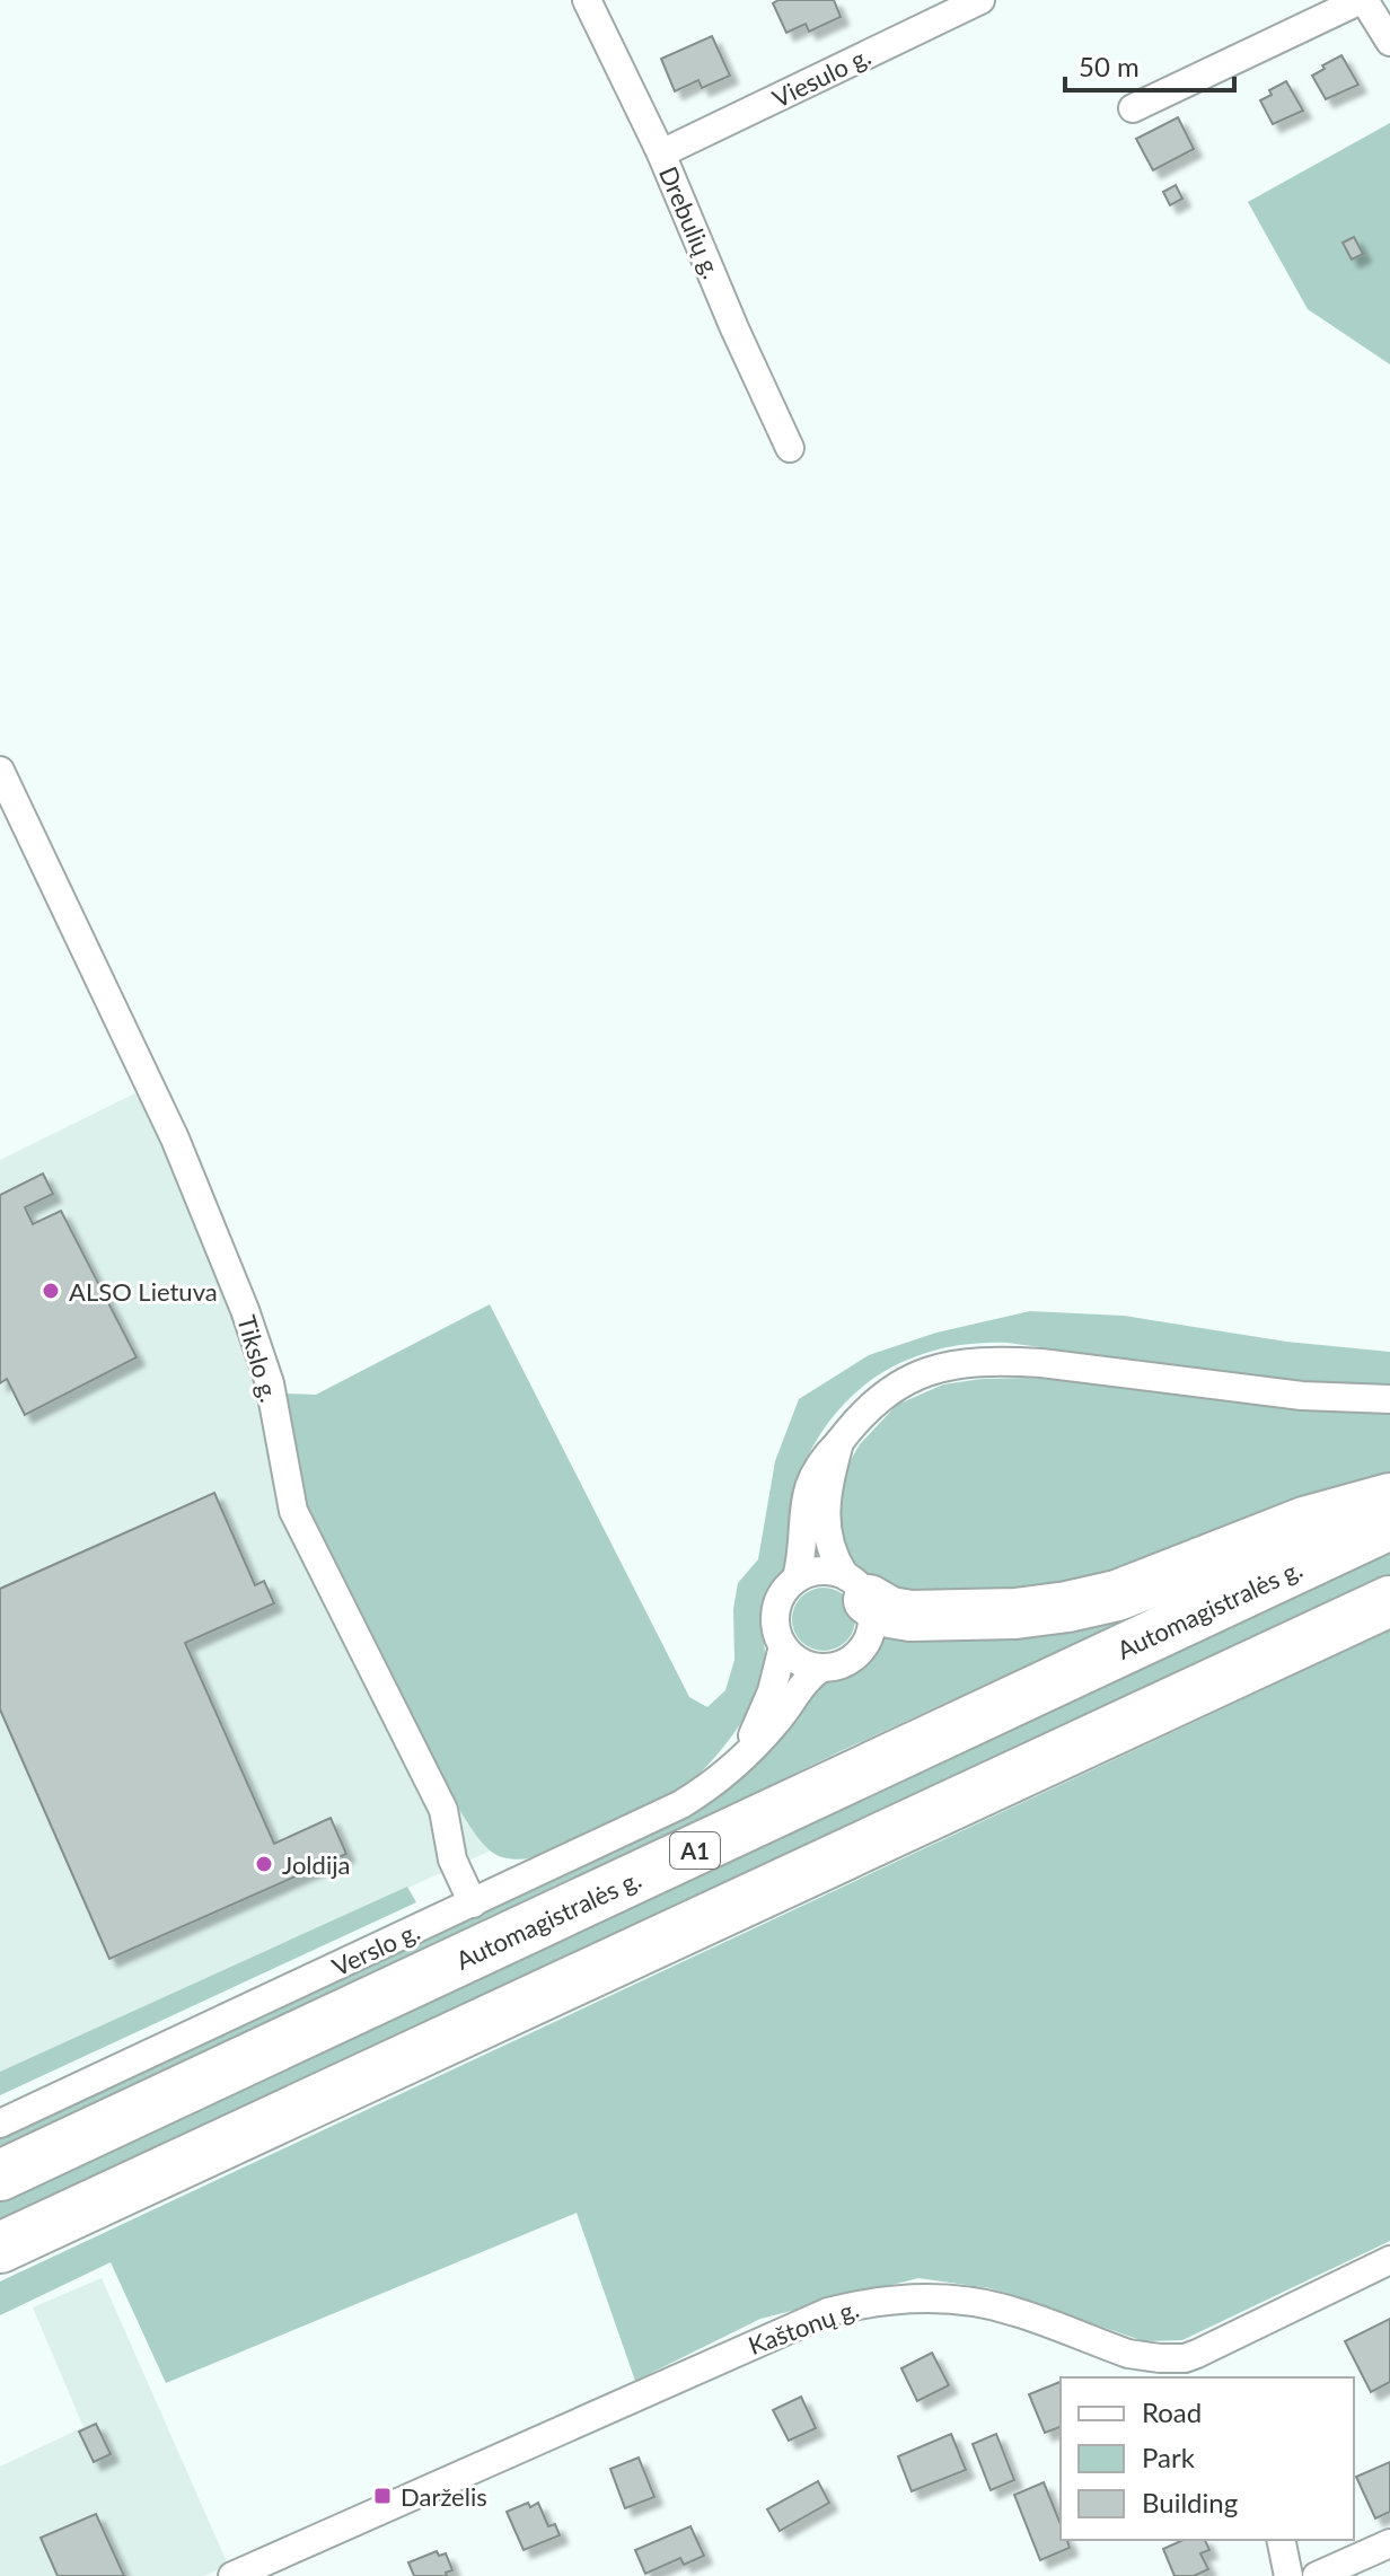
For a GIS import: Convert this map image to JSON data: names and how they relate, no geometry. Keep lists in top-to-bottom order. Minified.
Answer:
{"streets":{"highway":["Automagistralės g.","A1"],"street":["Viesulo g.","Drebulių g.","Tikslo g.","Verslo g.","Kaštonų g."]},"crossings":[["Viesulo g.","Drebulių g."],["Tikslo g.","Verslo g."]],"places":{"other":["ALSO Lietuva","Joldija"],"transit":["Darželis"]},"legend":["Road","Park","Building"],"scale_bar":"50 m"}
